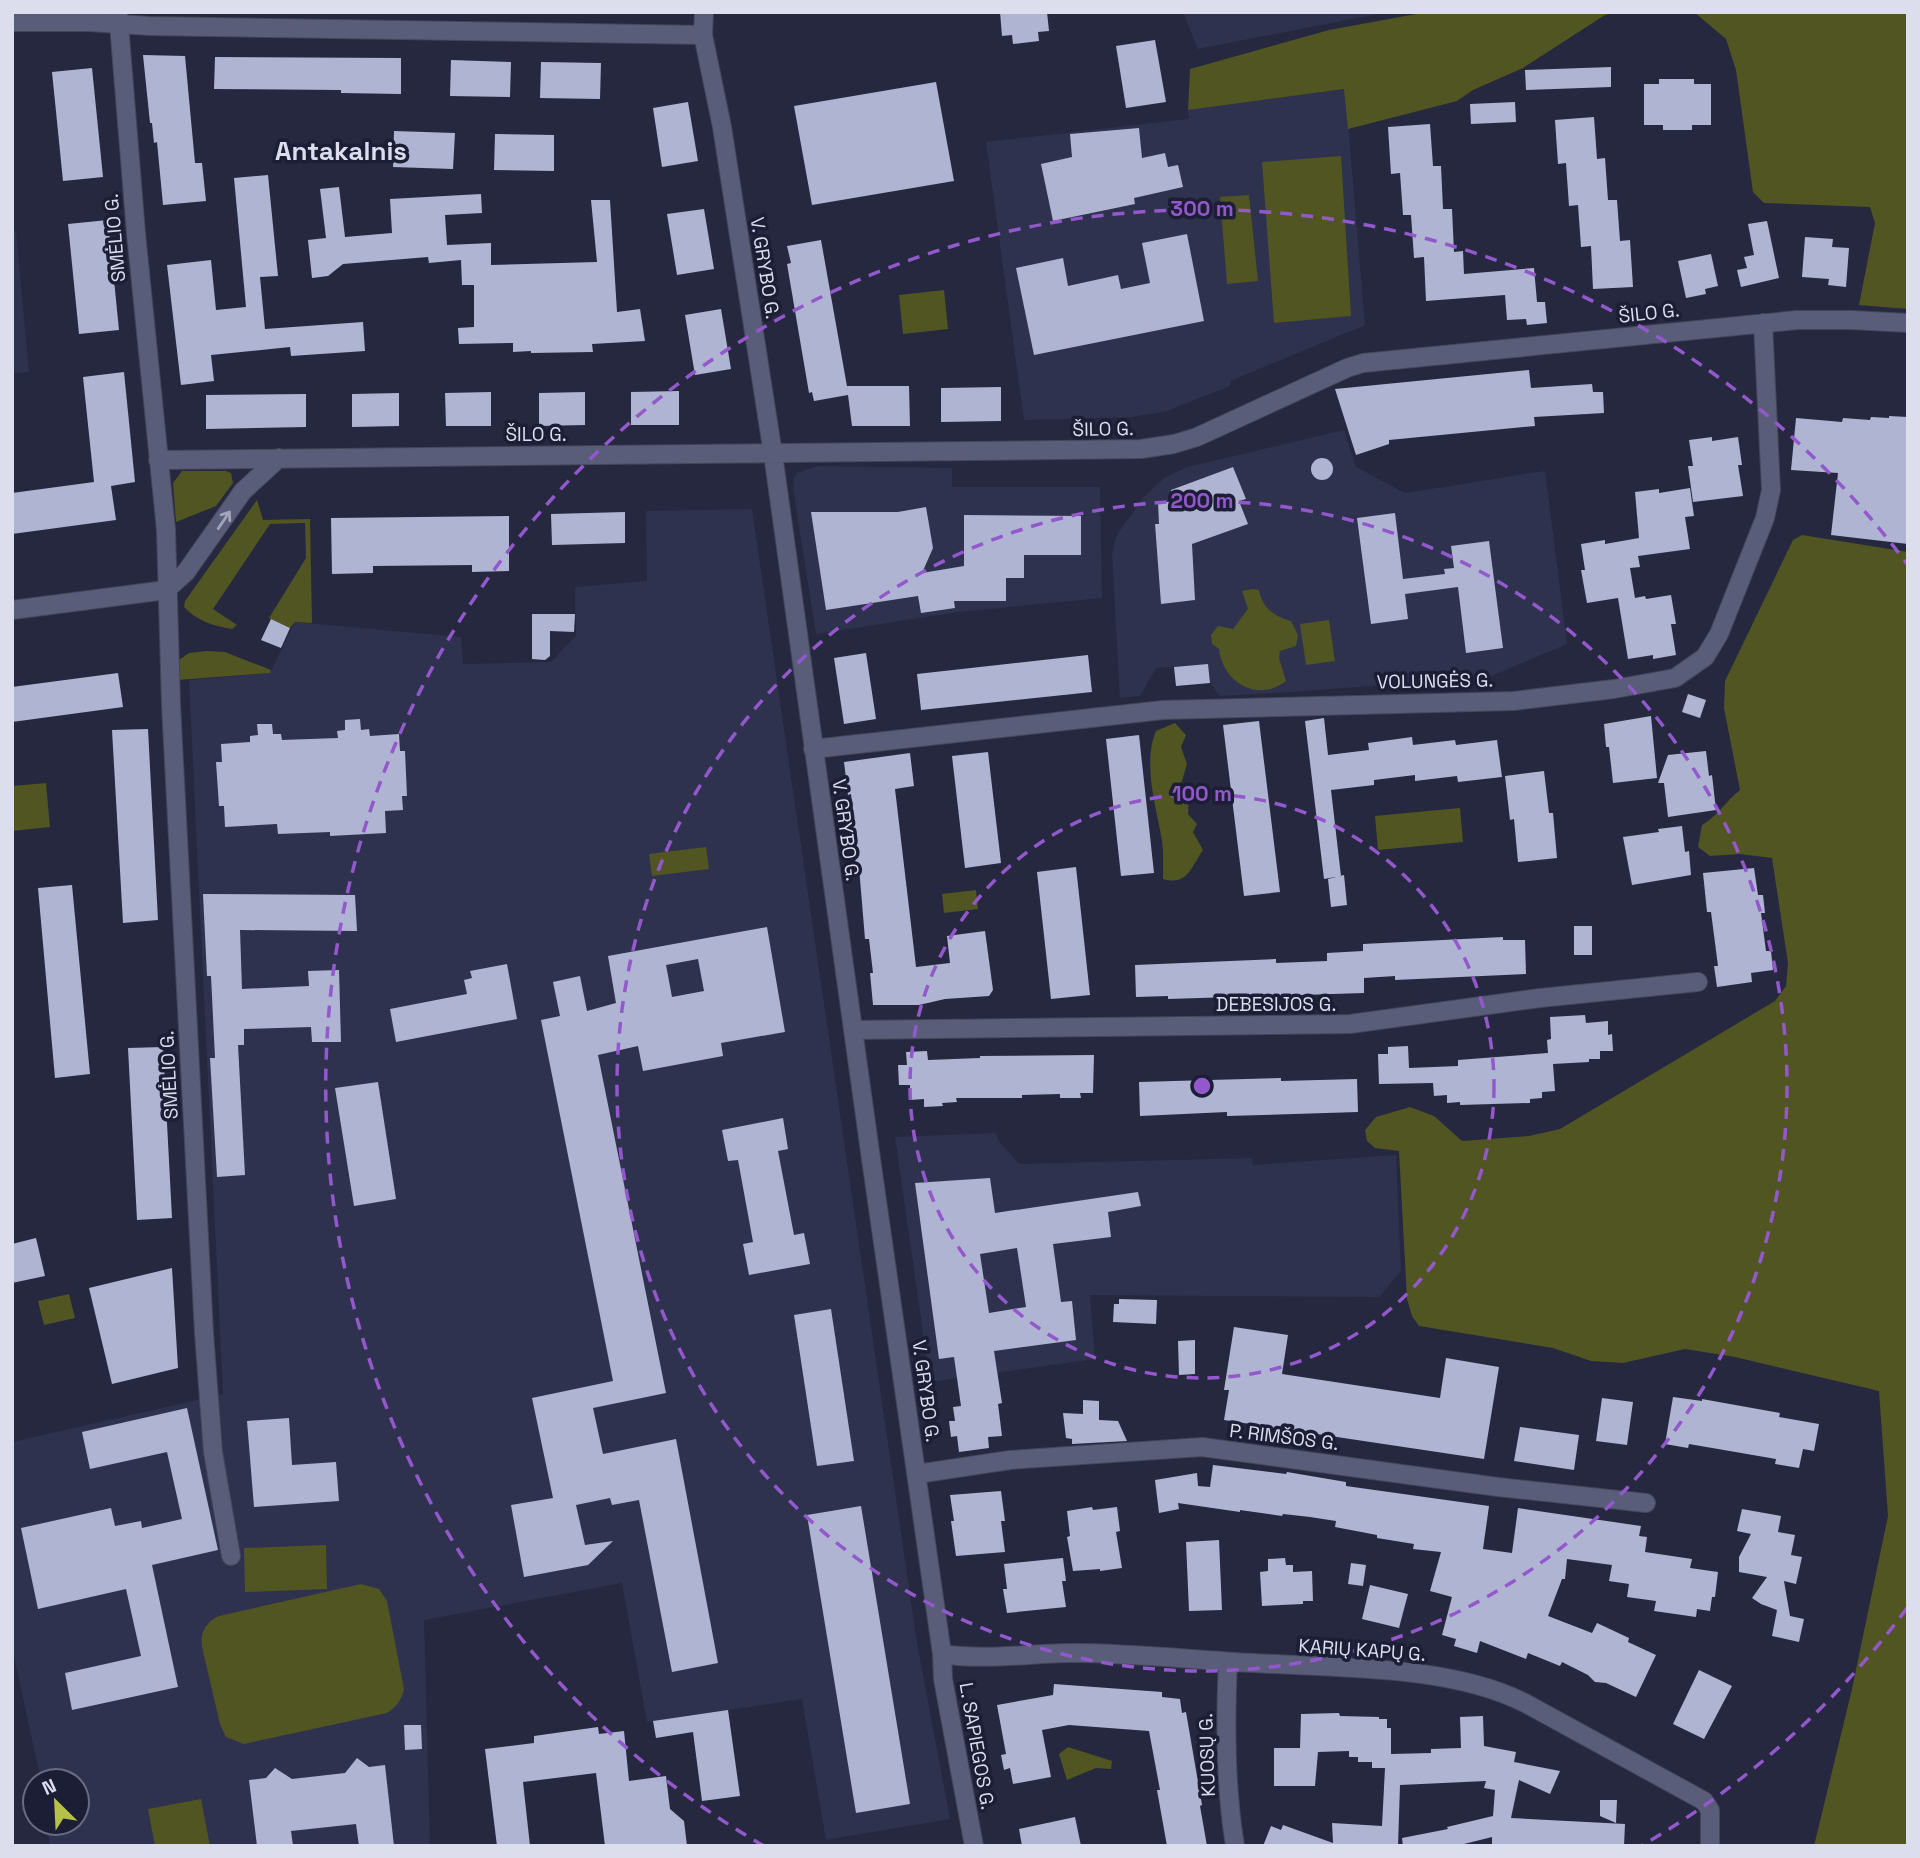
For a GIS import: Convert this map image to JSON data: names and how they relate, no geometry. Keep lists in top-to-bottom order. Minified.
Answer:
{"streets":{"street":["SMĖLIO G.","V. GRYBO G.","ŠILO G.","VOLUNGĖS G.","DEBESIJOS G.","P. RIMŠOS G.","KARIŲ KAPŲ G.","L. SAPIEGOS G.","KUOSŲ G."]},"crossings":[["SMĖLIO G.","ŠILO G."],["V. GRYBO G.","ŠILO G."],["V. GRYBO G.","VOLUNGĖS G."],["V. GRYBO G.","DEBESIJOS G."],["V. GRYBO G.","P. RIMŠOS G."],["V. GRYBO G.","KARIŲ KAPŲ G."],["V. GRYBO G.","L. SAPIEGOS G."],["ŠILO G.","VOLUNGĖS G."],["KARIŲ KAPŲ G.","L. SAPIEGOS G."],["KARIŲ KAPŲ G.","KUOSŲ G."]],"districts":["Antakalnis"],"north":"top left","rings":["300 m","200 m","100 m"]}
